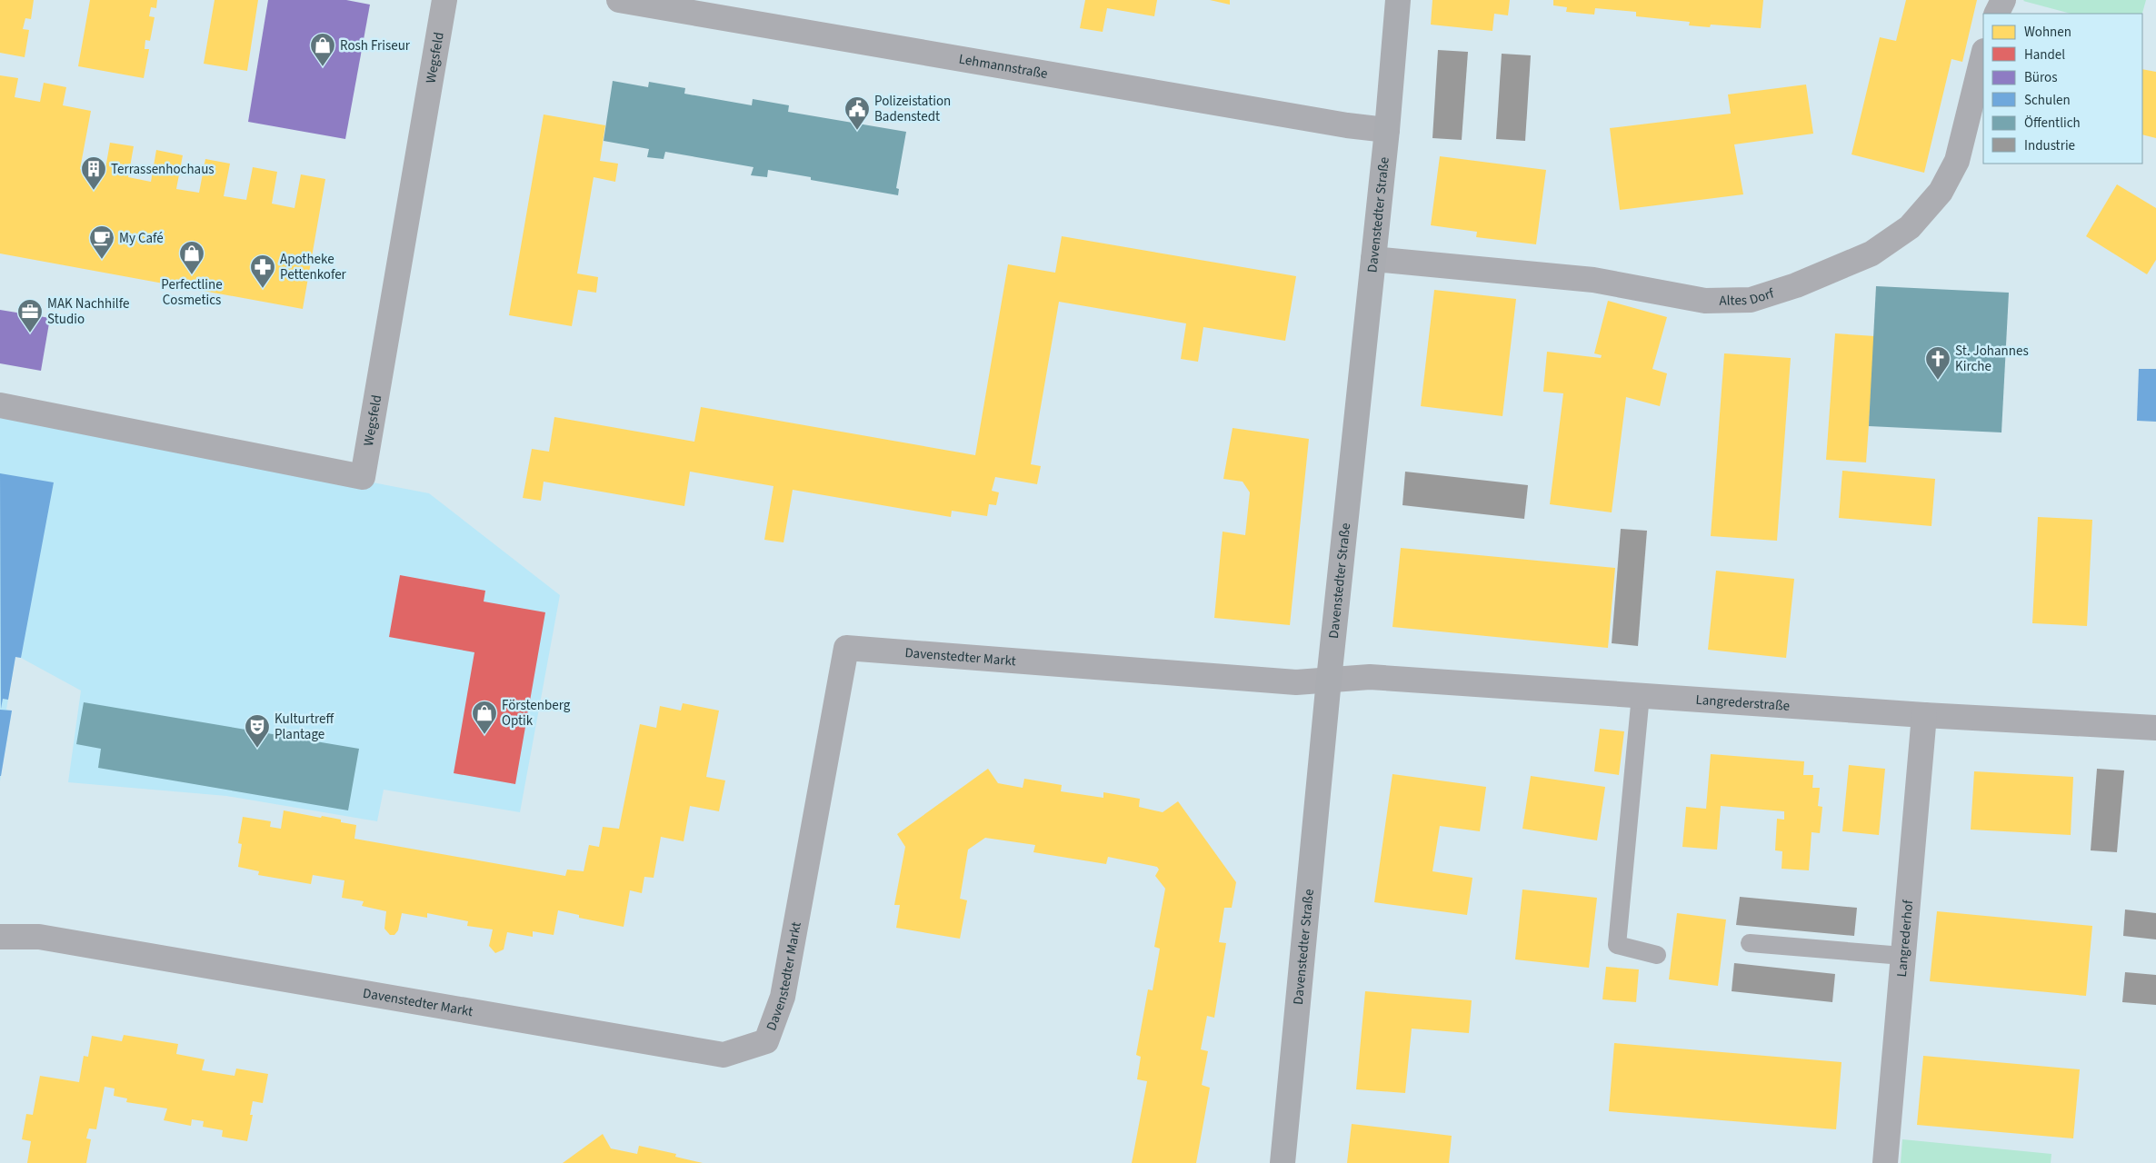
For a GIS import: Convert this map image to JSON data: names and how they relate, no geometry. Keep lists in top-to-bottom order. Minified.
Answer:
{"streets":{"street":["Wegsfeld","Lehmannstraße","Davenstedter Straße","Altes Dorf","Davenstedter Markt","Langrederstraße","Langrederhof"]},"crossings":[["Lehmannstraße","Davenstedter Straße"],["Davenstedter Straße","Altes Dorf"],["Davenstedter Straße","Davenstedter Markt"],["Davenstedter Straße","Langrederstraße"],["Davenstedter Markt","Langrederstraße"],["Langrederstraße","Langrederhof"]],"places":{"shop":["Rosh Friseur","Perfectline Cosmetics","Förstenberg Optik"],"public building":["Polizeistation Badenstedt"],"building":["Terrassenhochaus"],"cafe":["My Café"],"pharmacy":["Apotheke Pettenkofer"],"office":["MAK Nachhilfe Studio"],"church":["St. Johannes Kirche"],"theatre":["Kulturtreff Plantage"]},"legend":["Wohnen","Handel","Büros","Schulen","Öffentlich","Industrie"]}
